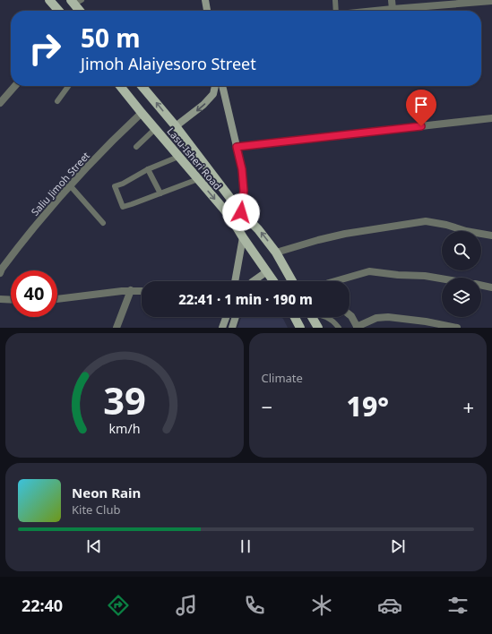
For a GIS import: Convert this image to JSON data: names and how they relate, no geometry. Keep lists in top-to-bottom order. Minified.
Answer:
{"streets":{"main road":["Lasu-Isheri Road"],"street":["Saliu Jimoh Street"]},"crossings":[["Lasu-Isheri Road","Saliu Jimoh Street"]],"page":{"turn":["50 m","Jimoh Alaiyesoro Street"],"limit":"40","trip":"22:41 · 1 min · 190 m","tile":"Climate","heat":["−","19°","+"],"song":["Neon Rain","Kite Club"],"tabs":"22:40","gauge":["39","km/h"]}}
